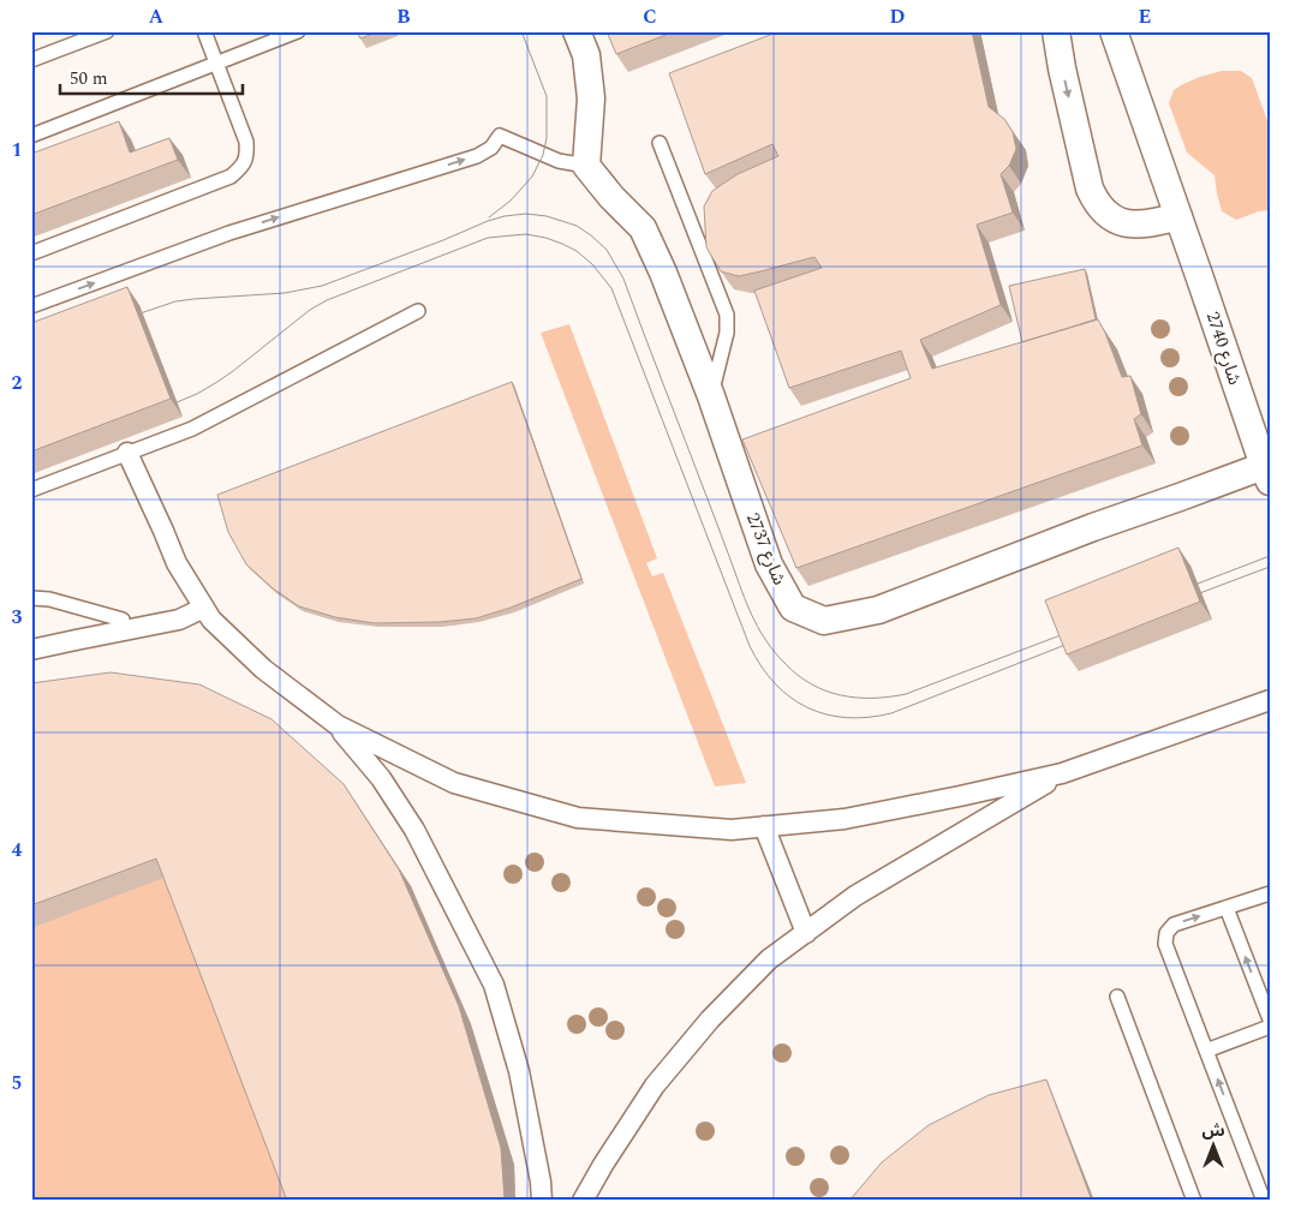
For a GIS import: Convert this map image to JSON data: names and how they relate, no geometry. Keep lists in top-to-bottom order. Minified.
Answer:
{"streets":{"street":["شارع 2740","شارع 2737"]},"crossings":[["شارع 2740","شارع 2737"]],"scale_bar":"50 m","north":"top","grid":{"columns":["A","B","C","D","E"],"rows":["1","2","3","4","5"]}}
